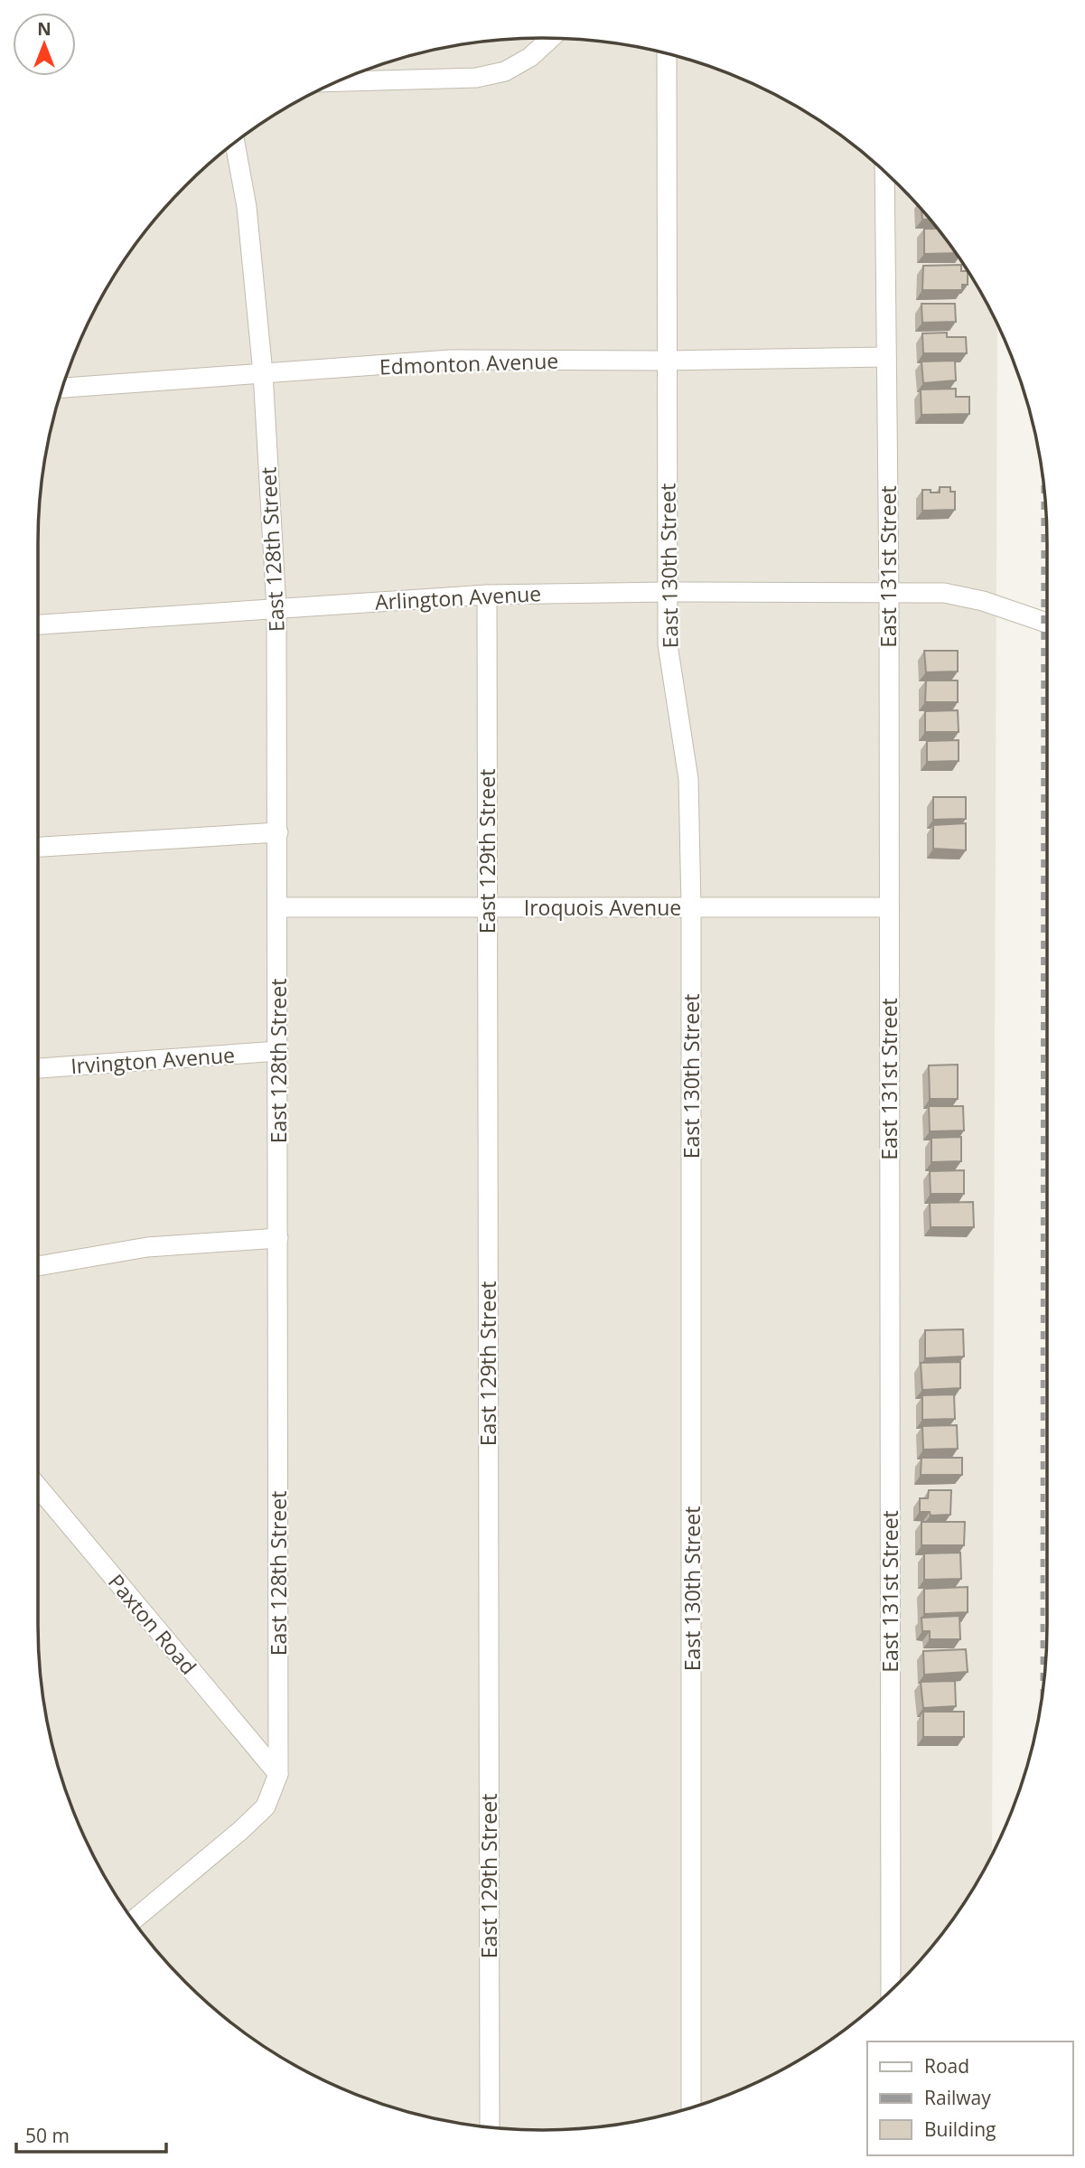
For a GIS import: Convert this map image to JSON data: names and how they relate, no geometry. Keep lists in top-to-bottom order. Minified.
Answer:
{"streets":{"street":["Edmonton Avenue","East 128th Street","East 130th Street","East 131st Street","Arlington Avenue","East 129th Street","Iroquois Avenue","Irvington Avenue","Paxton Road"]},"crossings":[["Edmonton Avenue","East 128th Street"],["Edmonton Avenue","East 130th Street"],["Edmonton Avenue","East 131st Street"],["East 128th Street","Arlington Avenue"],["East 128th Street","Iroquois Avenue"],["East 128th Street","Irvington Avenue"],["East 128th Street","Paxton Road"],["East 130th Street","Arlington Avenue"],["East 130th Street","Iroquois Avenue"],["East 131st Street","Arlington Avenue"],["East 131st Street","Iroquois Avenue"],["Arlington Avenue","East 129th Street"],["East 129th Street","Iroquois Avenue"]],"legend":["Road","Railway","Building"],"scale_bar":"50 m","north":"top"}
